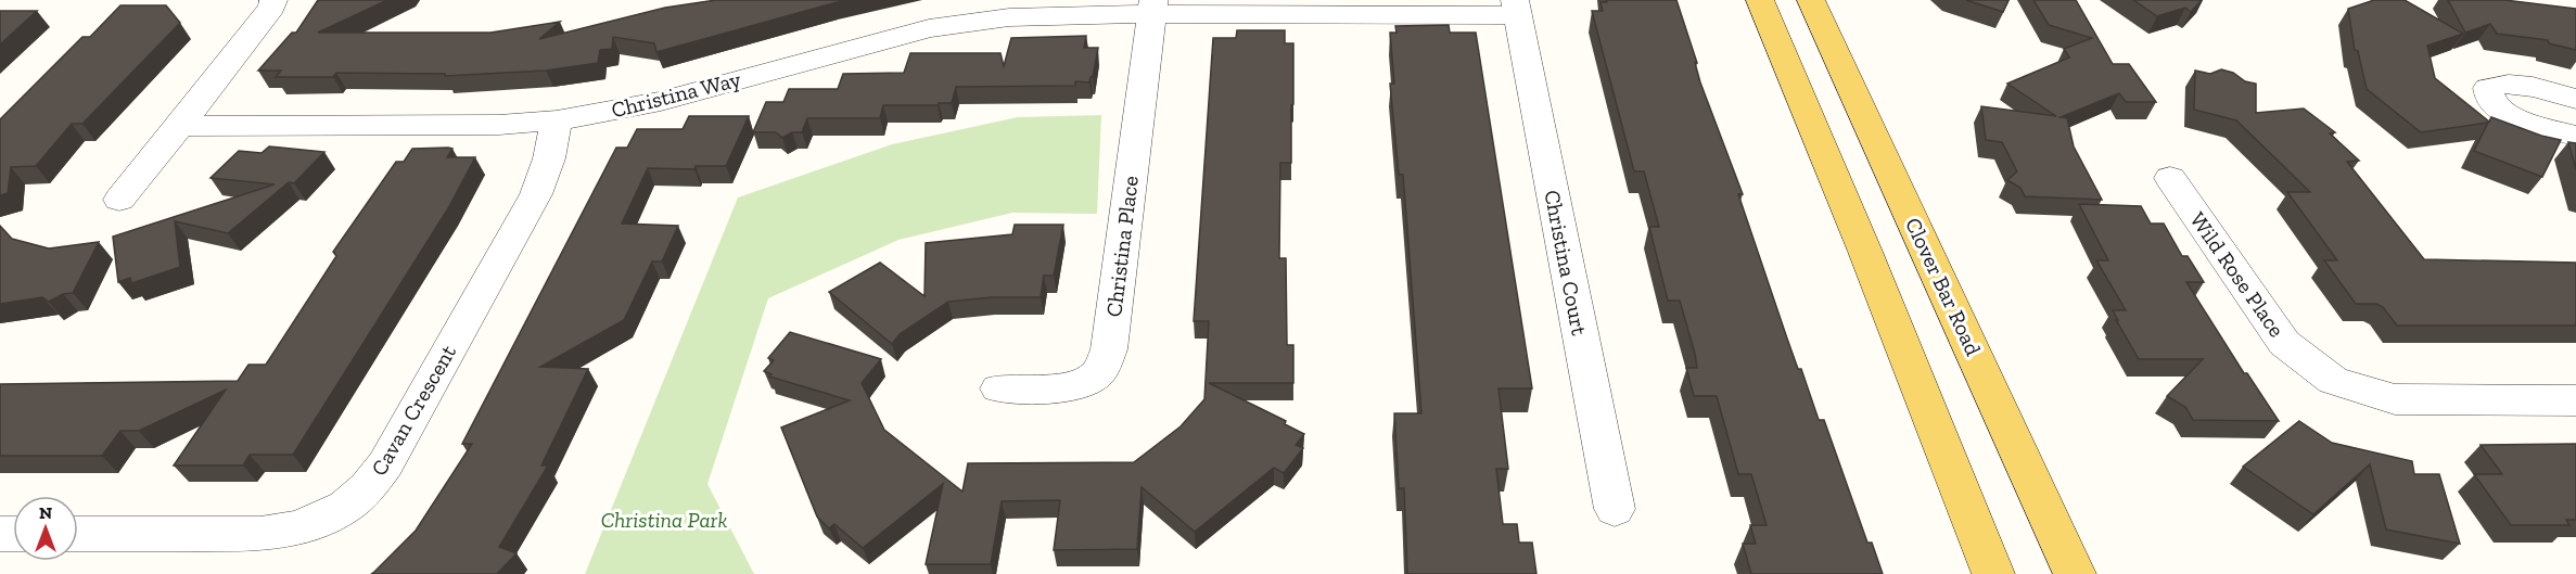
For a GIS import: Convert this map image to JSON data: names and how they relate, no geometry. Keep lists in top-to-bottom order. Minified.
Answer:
{"streets":{"main road":["Clover Bar Road"],"street":["Christina Way","Christina Place","Christina Court","Wild Rose Place","Cavan Crescent"]},"crossings":[["Christina Way","Christina Place"],["Christina Way","Christina Court"],["Christina Way","Cavan Crescent"],["Christina Place","Christina Court"]],"parks":["Christina Park"],"north":"top"}
